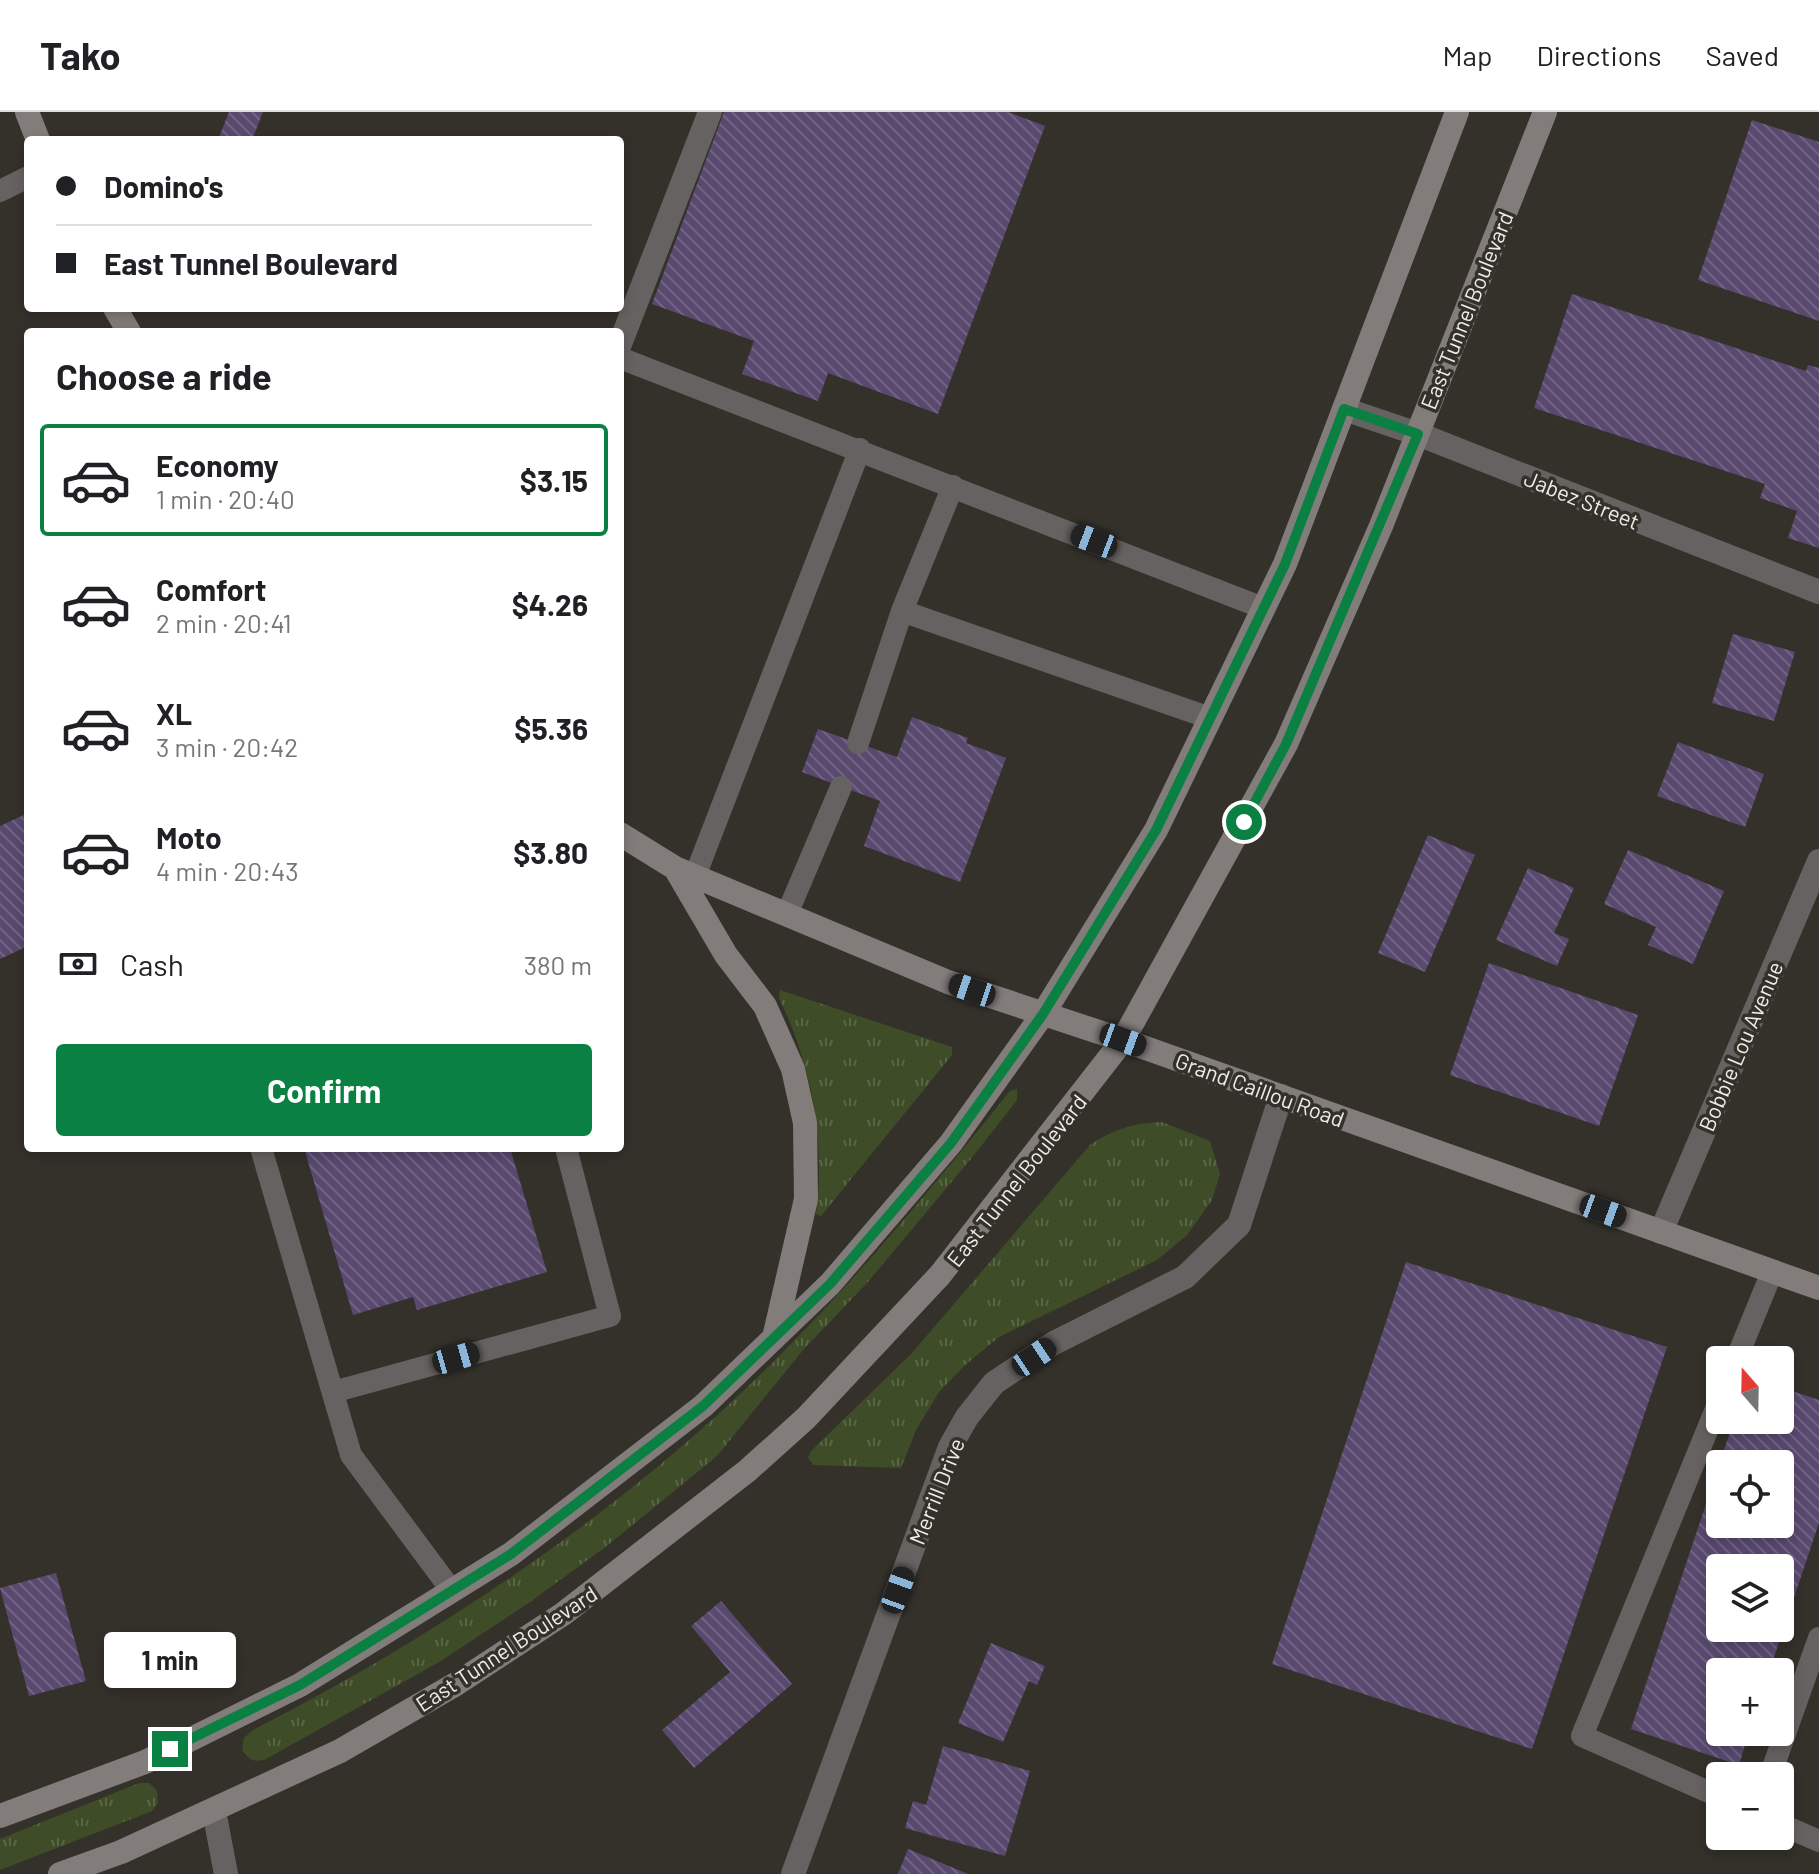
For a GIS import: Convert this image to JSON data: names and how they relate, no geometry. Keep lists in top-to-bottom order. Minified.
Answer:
{"streets":{"main road":["East Tunnel Boulevard","Grand Caillou Road"],"street":["Jabez Street","Bobbie Lou Avenue","Merrill Drive"]},"crossings":[["East Tunnel Boulevard","Jabez Street"],["East Tunnel Boulevard","Grand Caillou Road"],["Bobbie Lou Avenue","Grand Caillou Road"],["Grand Caillou Road","Merrill Drive"]],"north":"top","page":{"header":"Tako","nav":["Map","Directions","Saved"],"banner":["Domino's","East Tunnel Boulevard"],"heading":"Choose a ride","list":[{"name":"Economy","note":"1 min · 20:40","value":"$3.15"},{"name":"Comfort","note":"2 min · 20:41","value":"$4.26"},{"name":"XL","note":"3 min · 20:42","value":"$5.36"},{"name":"Moto","note":"4 min · 20:43","value":"$3.80"}],"pay":["Cash","380 m"],"buttons":"Confirm","map_buttons":["+","−"],"bubble":"1 min"}}
